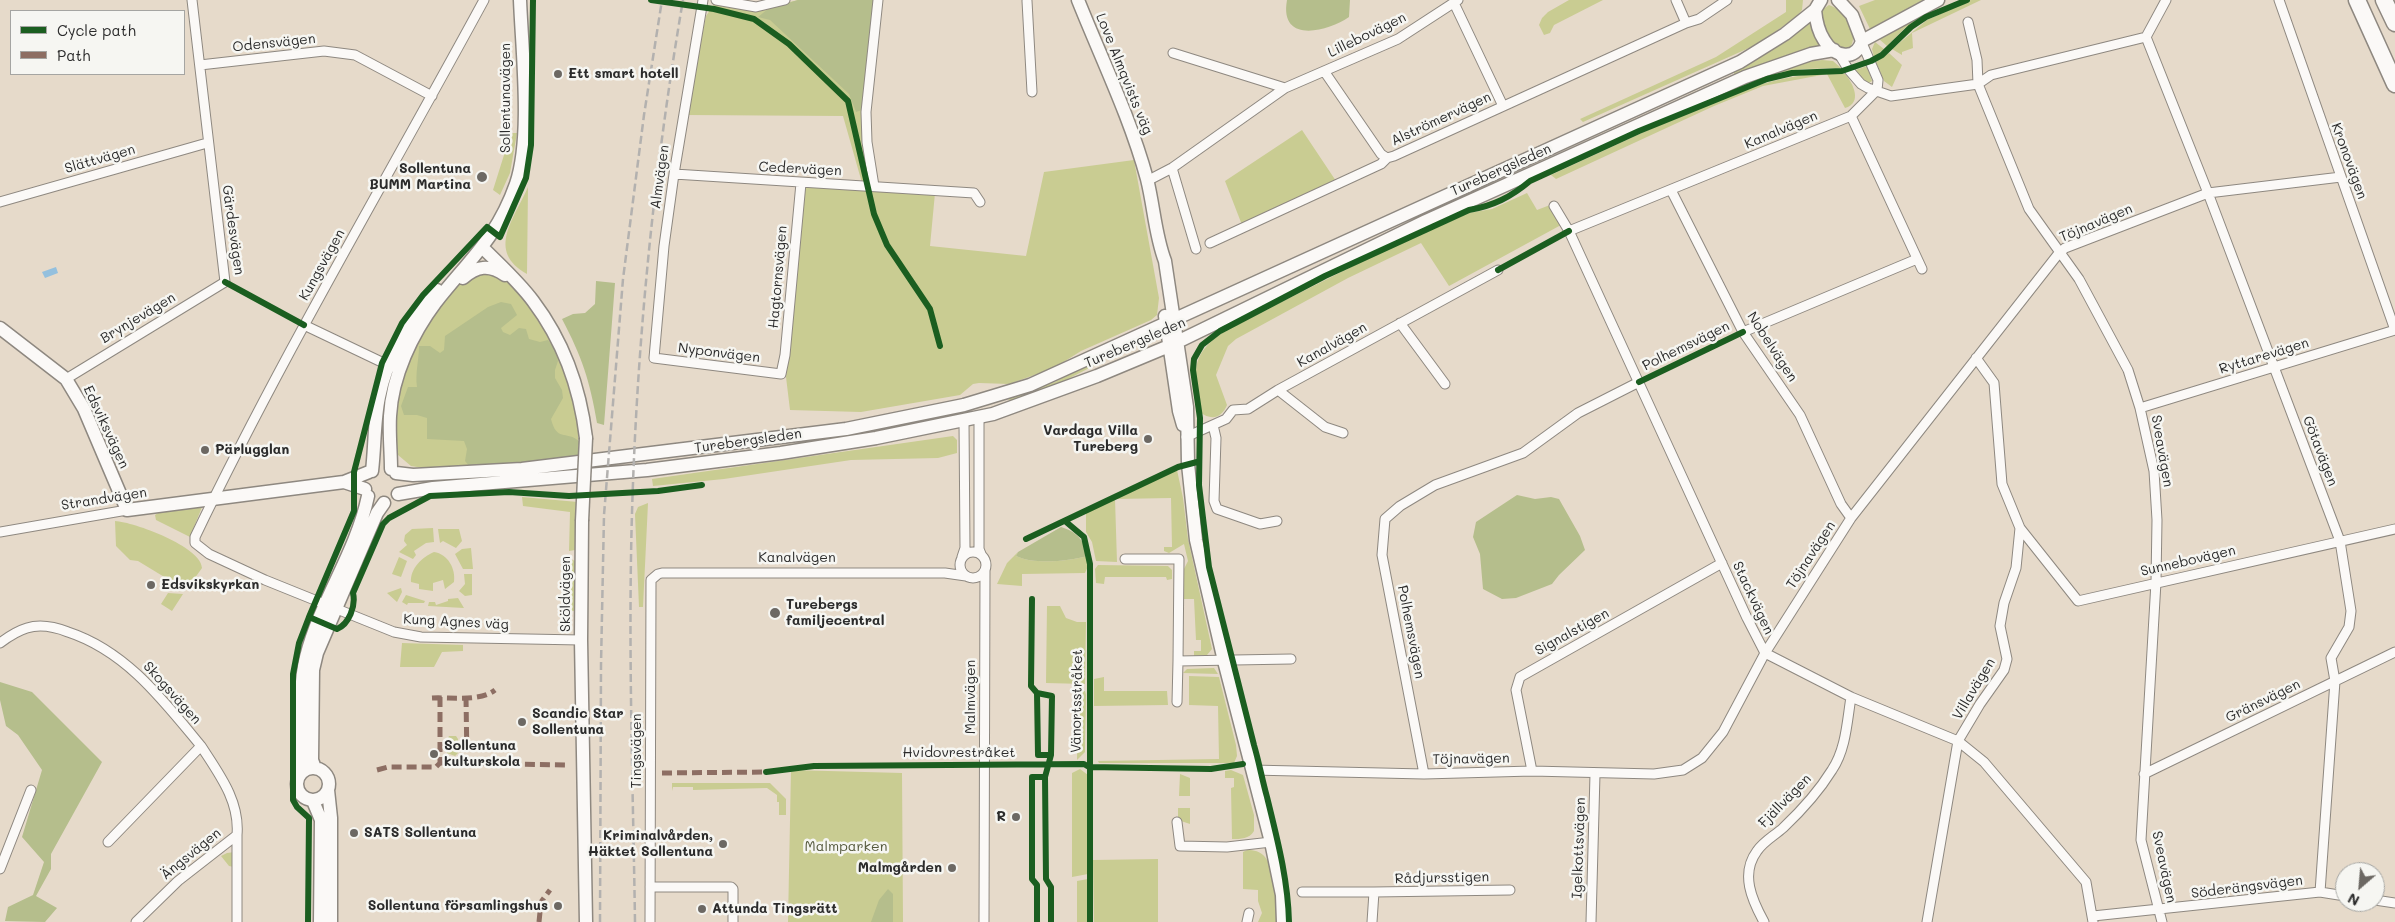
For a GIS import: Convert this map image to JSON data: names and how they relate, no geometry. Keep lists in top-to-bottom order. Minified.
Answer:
{"streets":{"street":["Lillebovägen","Odensvägen","Love Almqvists väg","Sollentunavägen","Alströmervägen","Kanalvägen","Slättvägen","Kronovägen","Cedervägen","Turebergsleden","Almvägen","Töjnavägen","Gärdesvägen","Kungsvägen","Hagtornsvägen","Brynjevägen","Polhemsvägen","Nobelvägen","Nyponvägen","Ryttarevägen","Edsviksvägen","Sveavägen","Götavägen","Strandvägen","Sunnebovägen","Sköldvägen","Stackvägen","Kung Agnes väg","Signalstigen","Villavägen","Skogsvägen","Malmvägen","Gränsvägen","Tingsvägen","Fjällvägen","Igelkottsvägen","Ängsvägen","Rådjursstigen","Söderängsvägen"],"cycle path":["Vänortsstråket","Hvidovrestråket"]},"crossings":[["Lillebovägen","Love Almqvists väg"],["Odensvägen","Gärdesvägen"],["Odensvägen","Kungsvägen"],["Love Almqvists väg","Kanalvägen"],["Love Almqvists väg","Turebergsleden"],["Love Almqvists väg","Töjnavägen"],["Sollentunavägen","Turebergsleden"],["Sollentunavägen","Sköldvägen"],["Kanalvägen","Nobelvägen"],["Kanalvägen","Stackvägen"],["Kanalvägen","Malmvägen"],["Kanalvägen","Tingsvägen"],["Slättvägen","Gärdesvägen"],["Kronovägen","Töjnavägen"],["Kronovägen","Ryttarevägen"],["Cedervägen","Almvägen"],["Cedervägen","Hagtornsvägen"],["Almvägen","Nyponvägen"],["Töjnavägen","Polhemsvägen"],["Töjnavägen","Nobelvägen"],["Töjnavägen","Sveavägen"],["Töjnavägen","Götavägen"],["Töjnavägen","Stackvägen"],["Töjnavägen","Signalstigen"],["Töjnavägen","Villavägen"],["Töjnavägen","Igelkottsvägen"],["Gärdesvägen","Brynjevägen"],["Kungsvägen","Strandvägen"],["Kungsvägen","Kung Agnes väg"],["Hagtornsvägen","Nyponvägen"],["Brynjevägen","Edsviksvägen"],["Polhemsvägen","Nobelvägen"],["Polhemsvägen","Stackvägen"],["Ryttarevägen","Sveavägen"],["Ryttarevägen","Götavägen"],["Edsviksvägen","Strandvägen"],["Sveavägen","Sunnebovägen"],["Sveavägen","Gränsvägen"],["Sveavägen","Söderängsvägen"],["Götavägen","Sunnebovägen"],["Götavägen","Gränsvägen"],["Götavägen","Söderängsvägen"],["Sunnebovägen","Villavägen"],["Sköldvägen","Kung Agnes väg"],["Stackvägen","Signalstigen"],["Stackvägen","Villavägen"],["Stackvägen","Fjällvägen"],["Stackvägen","Söderängsvägen"],["Skogsvägen","Ängsvägen"]],"parks":["Malmparken"],"places":["Ett smart hotell","Sollentuna BUMM Martina","Vardaga Villa Tureberg","Pärlugglan","Edsvikskyrkan","Turebergs familjecentral","Scandic Star Sollentuna","Sollentuna kulturskola","R","SATS Sollentuna","Kriminalvården, Häktet Sollentuna","Malmgården","Sollentuna församlingshus","Attunda Tingsrätt"],"legend":["Cycle path","Path"],"north":"bottom left"}
